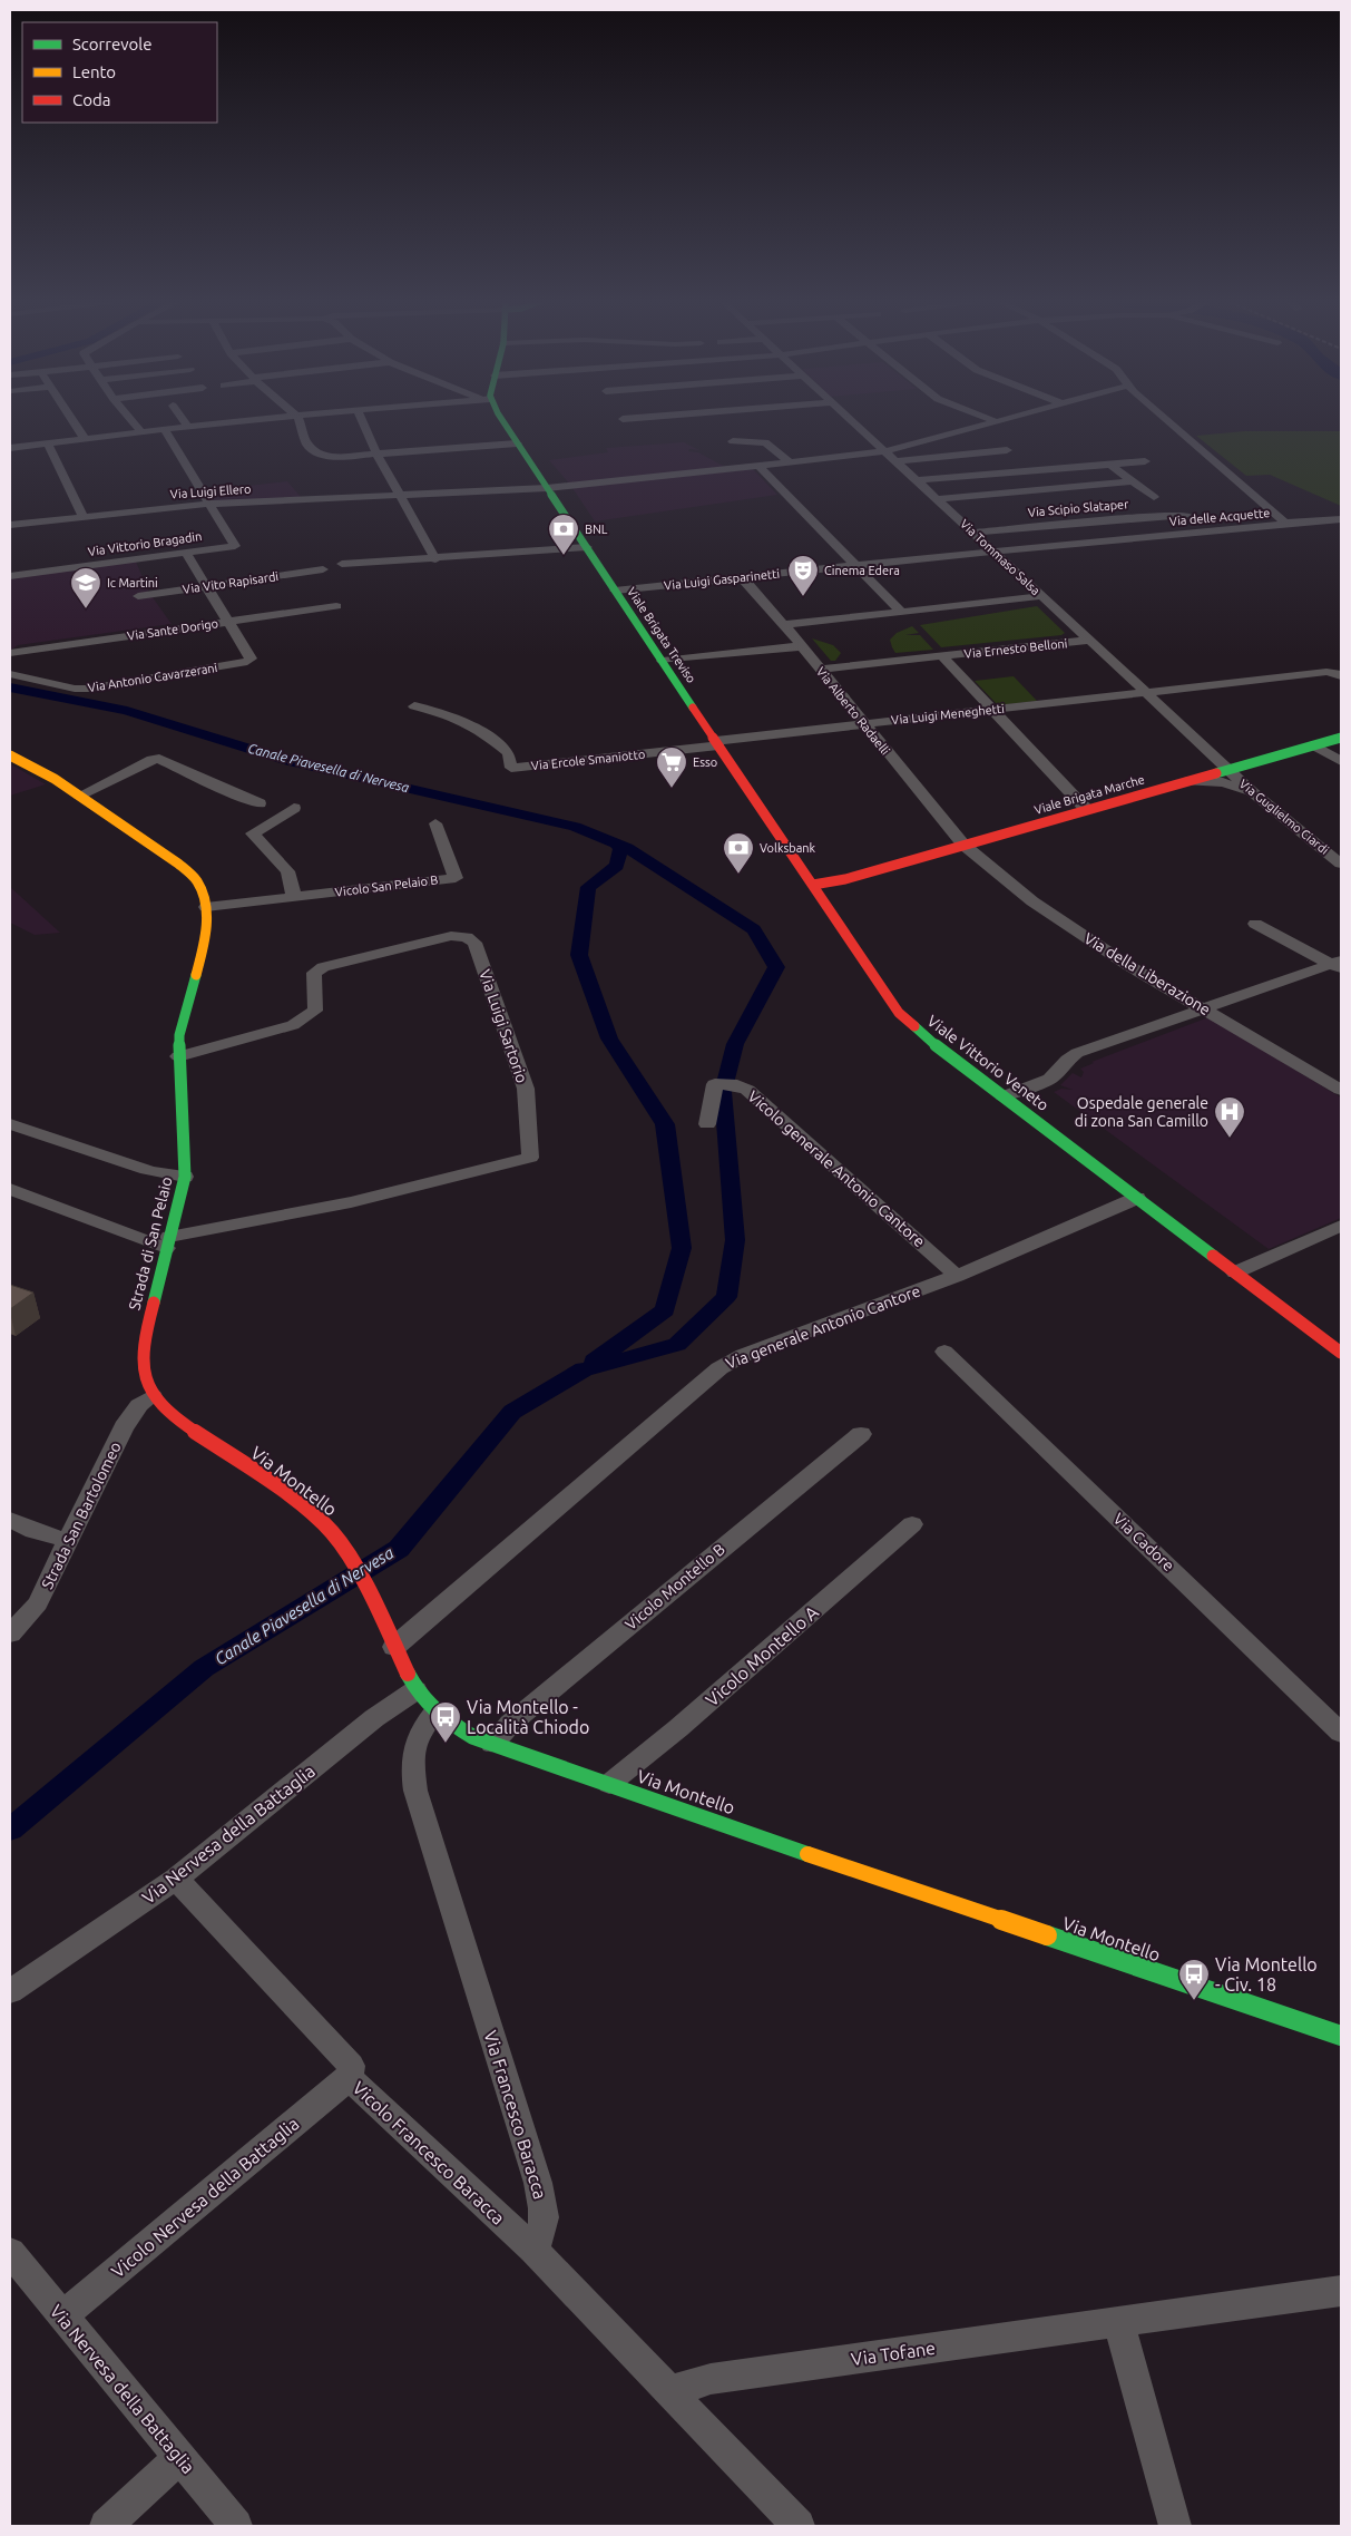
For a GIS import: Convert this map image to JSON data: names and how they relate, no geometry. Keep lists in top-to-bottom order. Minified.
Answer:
{"streets":{"main road":["Viale Brigata Treviso","Viale Brigata Marche","Viale Vittorio Veneto","Strada di San Pelaio","Via Montello"],"street":["Via Luigi Ellero","Via Scipio Slataper","Via delle Acquette","Via Vittorio Bragadin","Via Tommaso Salsa","Via Luigi Gasparinetti","Via Vito Rapisardi","Via Sante Dorigo","Via Ernesto Belloni","Via Antonio Cavarzerani","Via Alberto Radaelli","Via Luigi Meneghetti","Via Ercole Smaniotto","Via Guglielmo Ciardi","Vicolo San Pelaio B","Via della Liberazione","Via Luigi Sartorio","Vicolo generale Antonio Cantore","Via generale Antonio Cantore","Strada San Bartolomeo","Via Cadore","Vicolo Montello B","Vicolo Montello A","Via Nervesa della Battaglia","Via Francesco Baracca","Vicolo Francesco Baracca","Vicolo Nervesa della Battaglia","Via Tofane"]},"crossings":[["Via Luigi Ellero","Via Vittorio Bragadin"],["Via Luigi Ellero","Via Tommaso Salsa"],["Via Luigi Ellero","Viale Brigata Treviso"],["Via Scipio Slataper","Via Tommaso Salsa"],["Via delle Acquette","Via Tommaso Salsa"],["Via delle Acquette","Via Luigi Gasparinetti"],["Via Tommaso Salsa","Via Luigi Gasparinetti"],["Via Tommaso Salsa","Via Ernesto Belloni"],["Via Tommaso Salsa","Via Luigi Meneghetti"],["Via Tommaso Salsa","Viale Brigata Marche"],["Via Tommaso Salsa","Via Guglielmo Ciardi"],["Via Luigi Gasparinetti","Viale Brigata Treviso"],["Via Luigi Gasparinetti","Via Alberto Radaelli"],["Via Sante Dorigo","Via Antonio Cavarzerani"],["Viale Brigata Treviso","Via Luigi Meneghetti"],["Viale Brigata Treviso","Via Ercole Smaniotto"],["Viale Brigata Treviso","Viale Brigata Marche"],["Viale Brigata Treviso","Viale Vittorio Veneto"],["Via Ernesto Belloni","Via Alberto Radaelli"],["Via Alberto Radaelli","Via Luigi Meneghetti"],["Via Alberto Radaelli","Viale Brigata Marche"],["Via Alberto Radaelli","Via della Liberazione"],["Via Luigi Meneghetti","Via Ercole Smaniotto"],["Viale Brigata Marche","Via Guglielmo Ciardi"],["Viale Brigata Marche","Via della Liberazione"],["Viale Brigata Marche","Viale Vittorio Veneto"],["Vicolo San Pelaio B","Strada di San Pelaio"],["Via Luigi Sartorio","Strada di San Pelaio"],["Viale Vittorio Veneto","Via generale Antonio Cantore"],["Vicolo generale Antonio Cantore","Via generale Antonio Cantore"],["Strada di San Pelaio","Via Montello"],["Strada di San Pelaio","Strada San Bartolomeo"],["Via generale Antonio Cantore","Via Montello"],["Via Montello","Strada San Bartolomeo"],["Via Montello","Vicolo Montello B"],["Via Montello","Vicolo Montello A"],["Via Montello","Via Nervesa della Battaglia"],["Via Montello","Via Francesco Baracca"],["Via Nervesa della Battaglia","Vicolo Francesco Baracca"],["Via Nervesa della Battaglia","Vicolo Nervesa della Battaglia"],["Via Francesco Baracca","Vicolo Francesco Baracca"],["Vicolo Francesco Baracca","Vicolo Nervesa della Battaglia"]],"water":["Canale Piavesella di Nervesa"],"places":{"bank":["BNL","Volksbank"],"theatre":["Cinema Edera"],"school or university":["Ic Martini"],"supermarket":["Esso"],"hospital":["Ospedale generale di zona San Camillo"],"bus stop":["Via Montello - Località Chiodo","Via Montello - Civ. 18"]},"legend":["Scorrevole","Lento","Coda"]}
